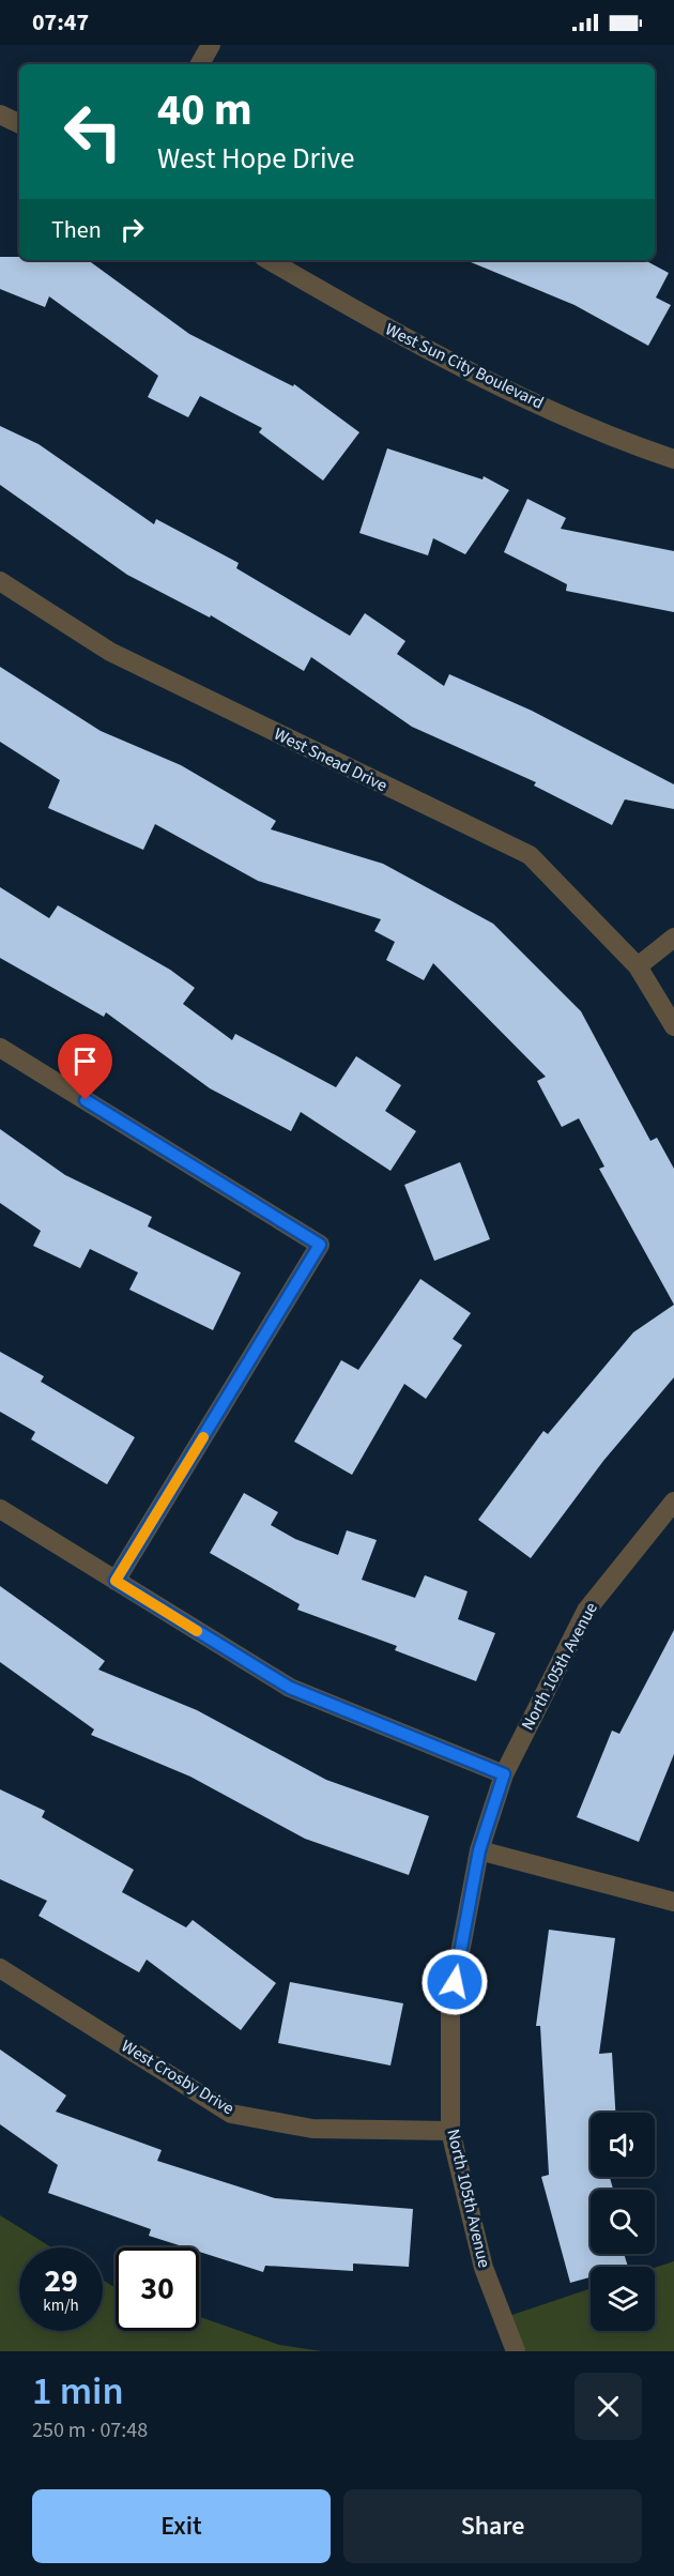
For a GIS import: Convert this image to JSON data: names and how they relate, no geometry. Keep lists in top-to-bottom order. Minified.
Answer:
{"streets":{"street":["West Sun City Boulevard","West Snead Drive","North 105th Avenue","West Crosby Drive"]},"crossings":[["North 105th Avenue","West Crosby Drive"]],"page":{"status":"07:47","turn":["40 m","West Hope Drive"],"then":"Then","speed":"29 km/h","limit":"30","heading":["1 min","250 m · 07:48"],"buttons":["Exit","Share"]}}
